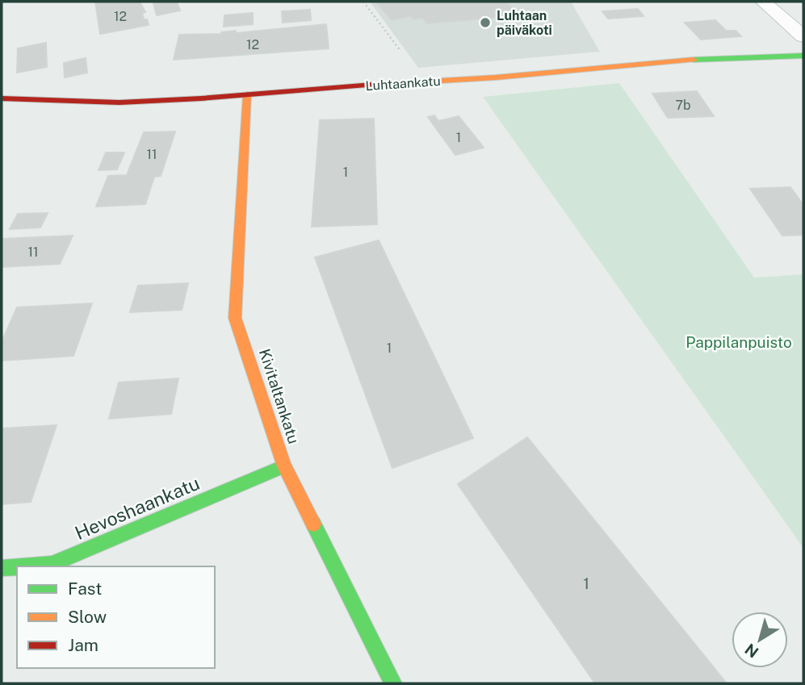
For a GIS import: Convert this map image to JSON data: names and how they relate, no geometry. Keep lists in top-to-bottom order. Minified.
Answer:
{"streets":{"street":["Luhtaankatu","Kivitaltankatu","Hevoshaankatu"]},"crossings":[["Luhtaankatu","Kivitaltankatu"],["Kivitaltankatu","Hevoshaankatu"]],"parks":["Pappilanpuisto"],"places":["Luhtaan päiväkoti"],"house_numbers":["12","12","7b","1","11","1","11","1","1"],"legend":["Fast","Slow","Jam"],"north":"bottom left"}
